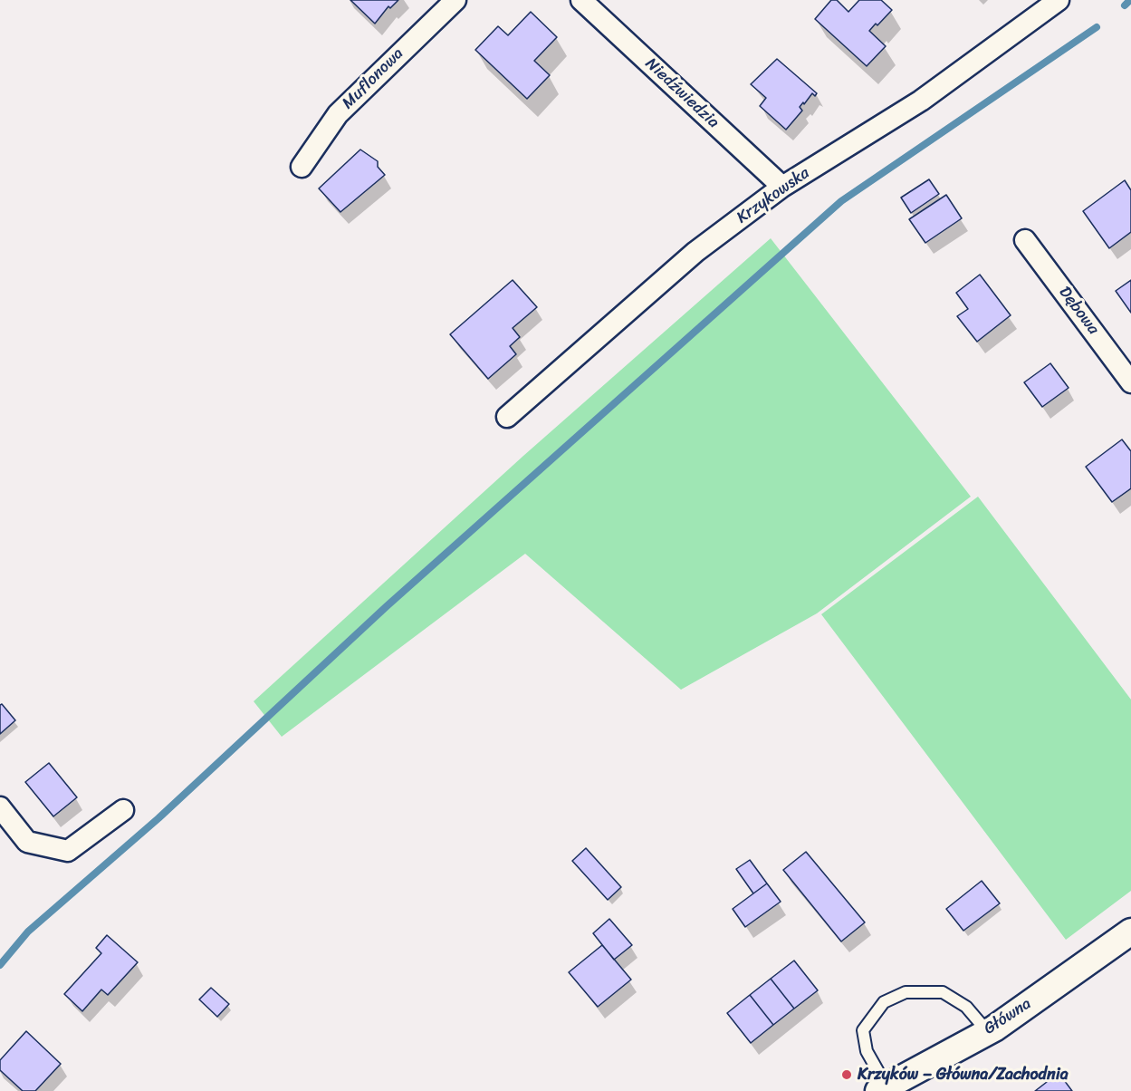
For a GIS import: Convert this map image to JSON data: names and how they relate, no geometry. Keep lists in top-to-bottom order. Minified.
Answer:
{"streets":{"street":["Muflonowa","Niedźwiedzia","Krzykowska","Dębowa","Główna"]},"crossings":[["Niedźwiedzia","Krzykowska"]],"places":["Krzyków – Główna/Zachodnia"]}
